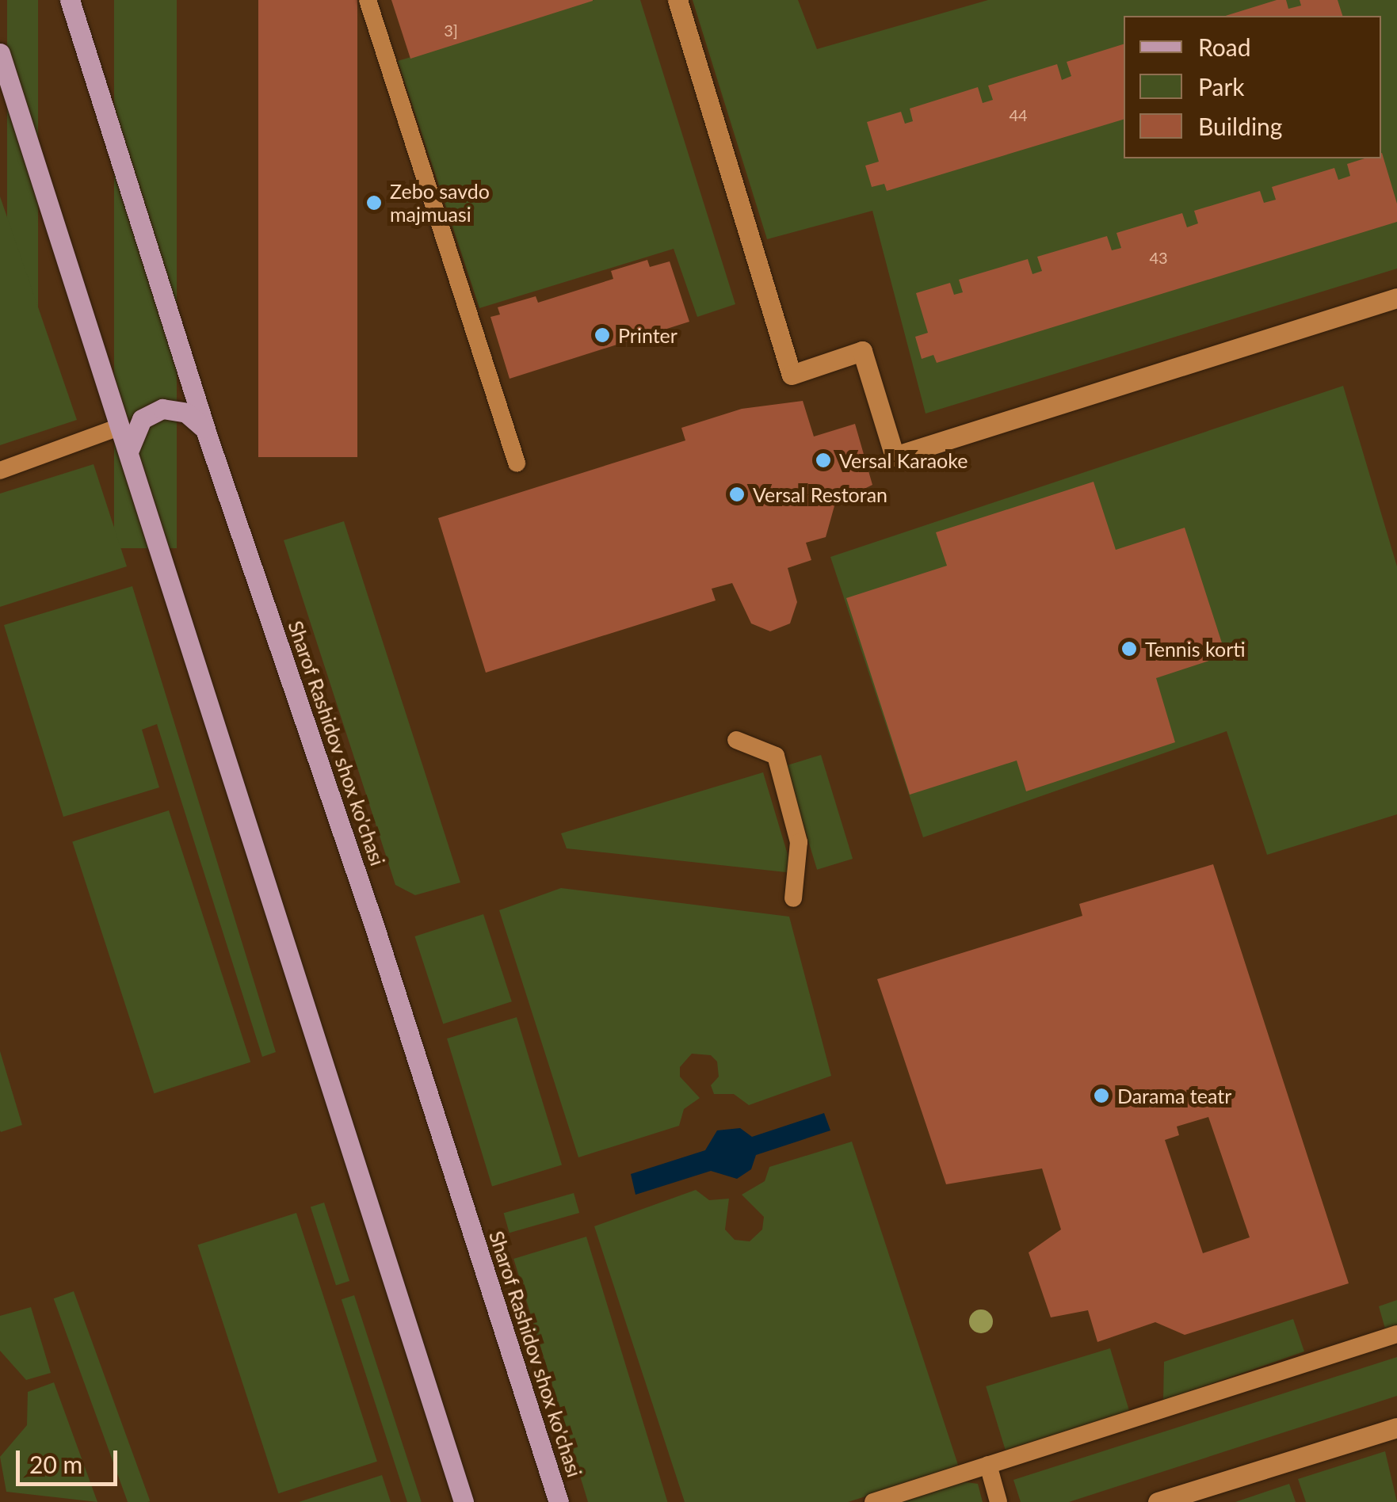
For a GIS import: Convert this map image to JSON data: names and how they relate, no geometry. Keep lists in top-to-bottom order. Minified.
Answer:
{"streets":{"main road":["Sharof Rashidov shox ko'chasi"]},"places":["Zebo savdo majmuasi","Printer","Versal Karaoke","Versal Restoran","Tennis korti","Darama teatr"],"house_numbers":["3]","44","43"],"legend":["Road","Park","Building"],"scale_bar":"20 m"}
